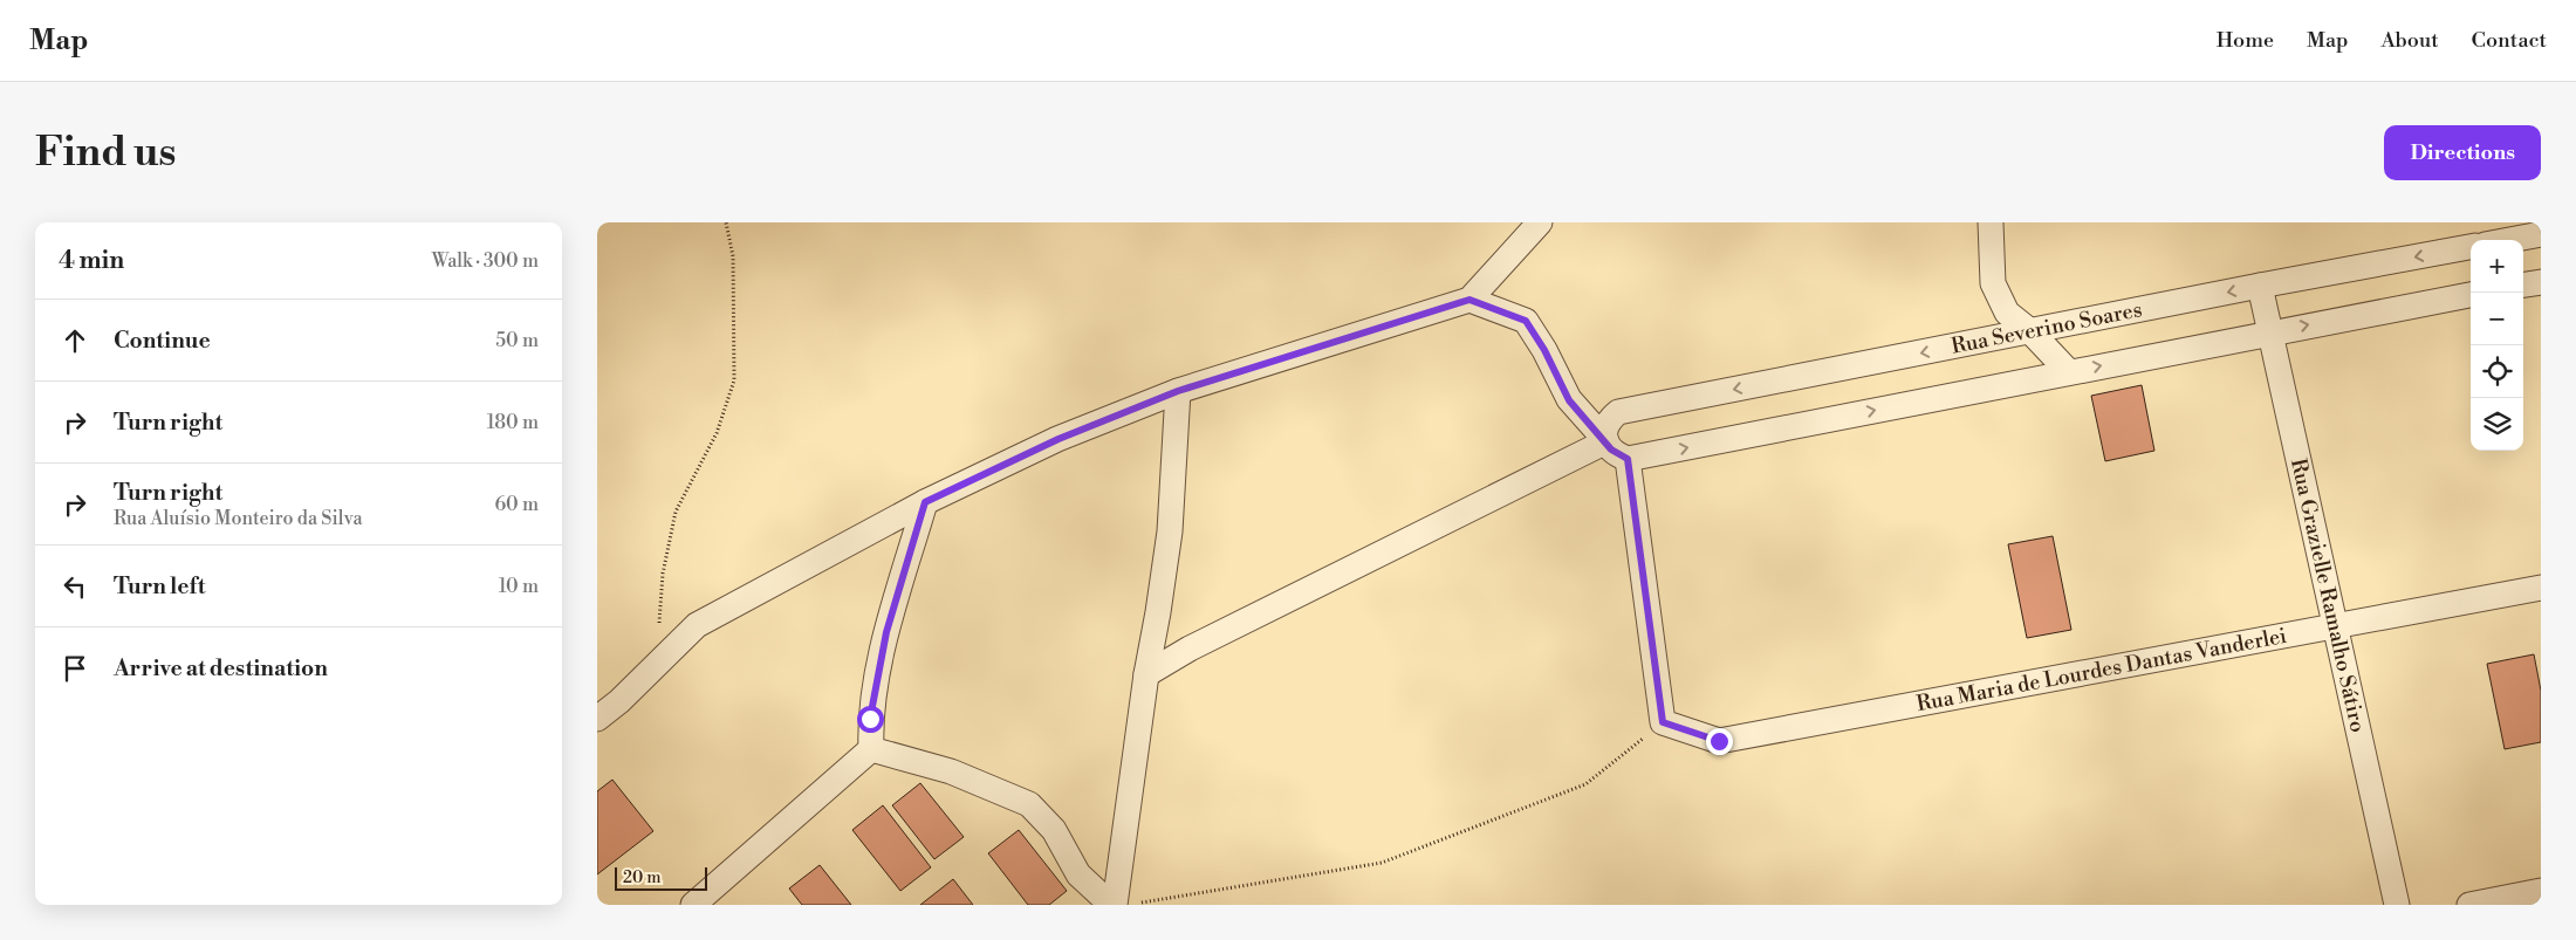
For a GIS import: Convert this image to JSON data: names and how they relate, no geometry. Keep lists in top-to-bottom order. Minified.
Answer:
{"streets":{"street":["Rua Severino Soares","Rua Grazielle Ramalho Sátiro","Rua Maria de Lourdes Dantas Vanderlei"]},"crossings":[["Rua Severino Soares","Rua Grazielle Ramalho Sátiro"],["Rua Grazielle Ramalho Sátiro","Rua Maria de Lourdes Dantas Vanderlei"]],"scale_bar":"20 m","page":{"header":"Map","nav":["Home","Map","About","Contact"],"buttons":"Directions","title":"Find us","heading":["4 min","Walk · 300 m"],"map_buttons":["+","−"],"list":[["Continue","50 m"],["Turn right","180 m"],["Turn right","Rua Aluísio Monteiro da Silva","60 m"],["Turn left","10 m"],"Arrive at destination"],"scale":"20 m"}}
